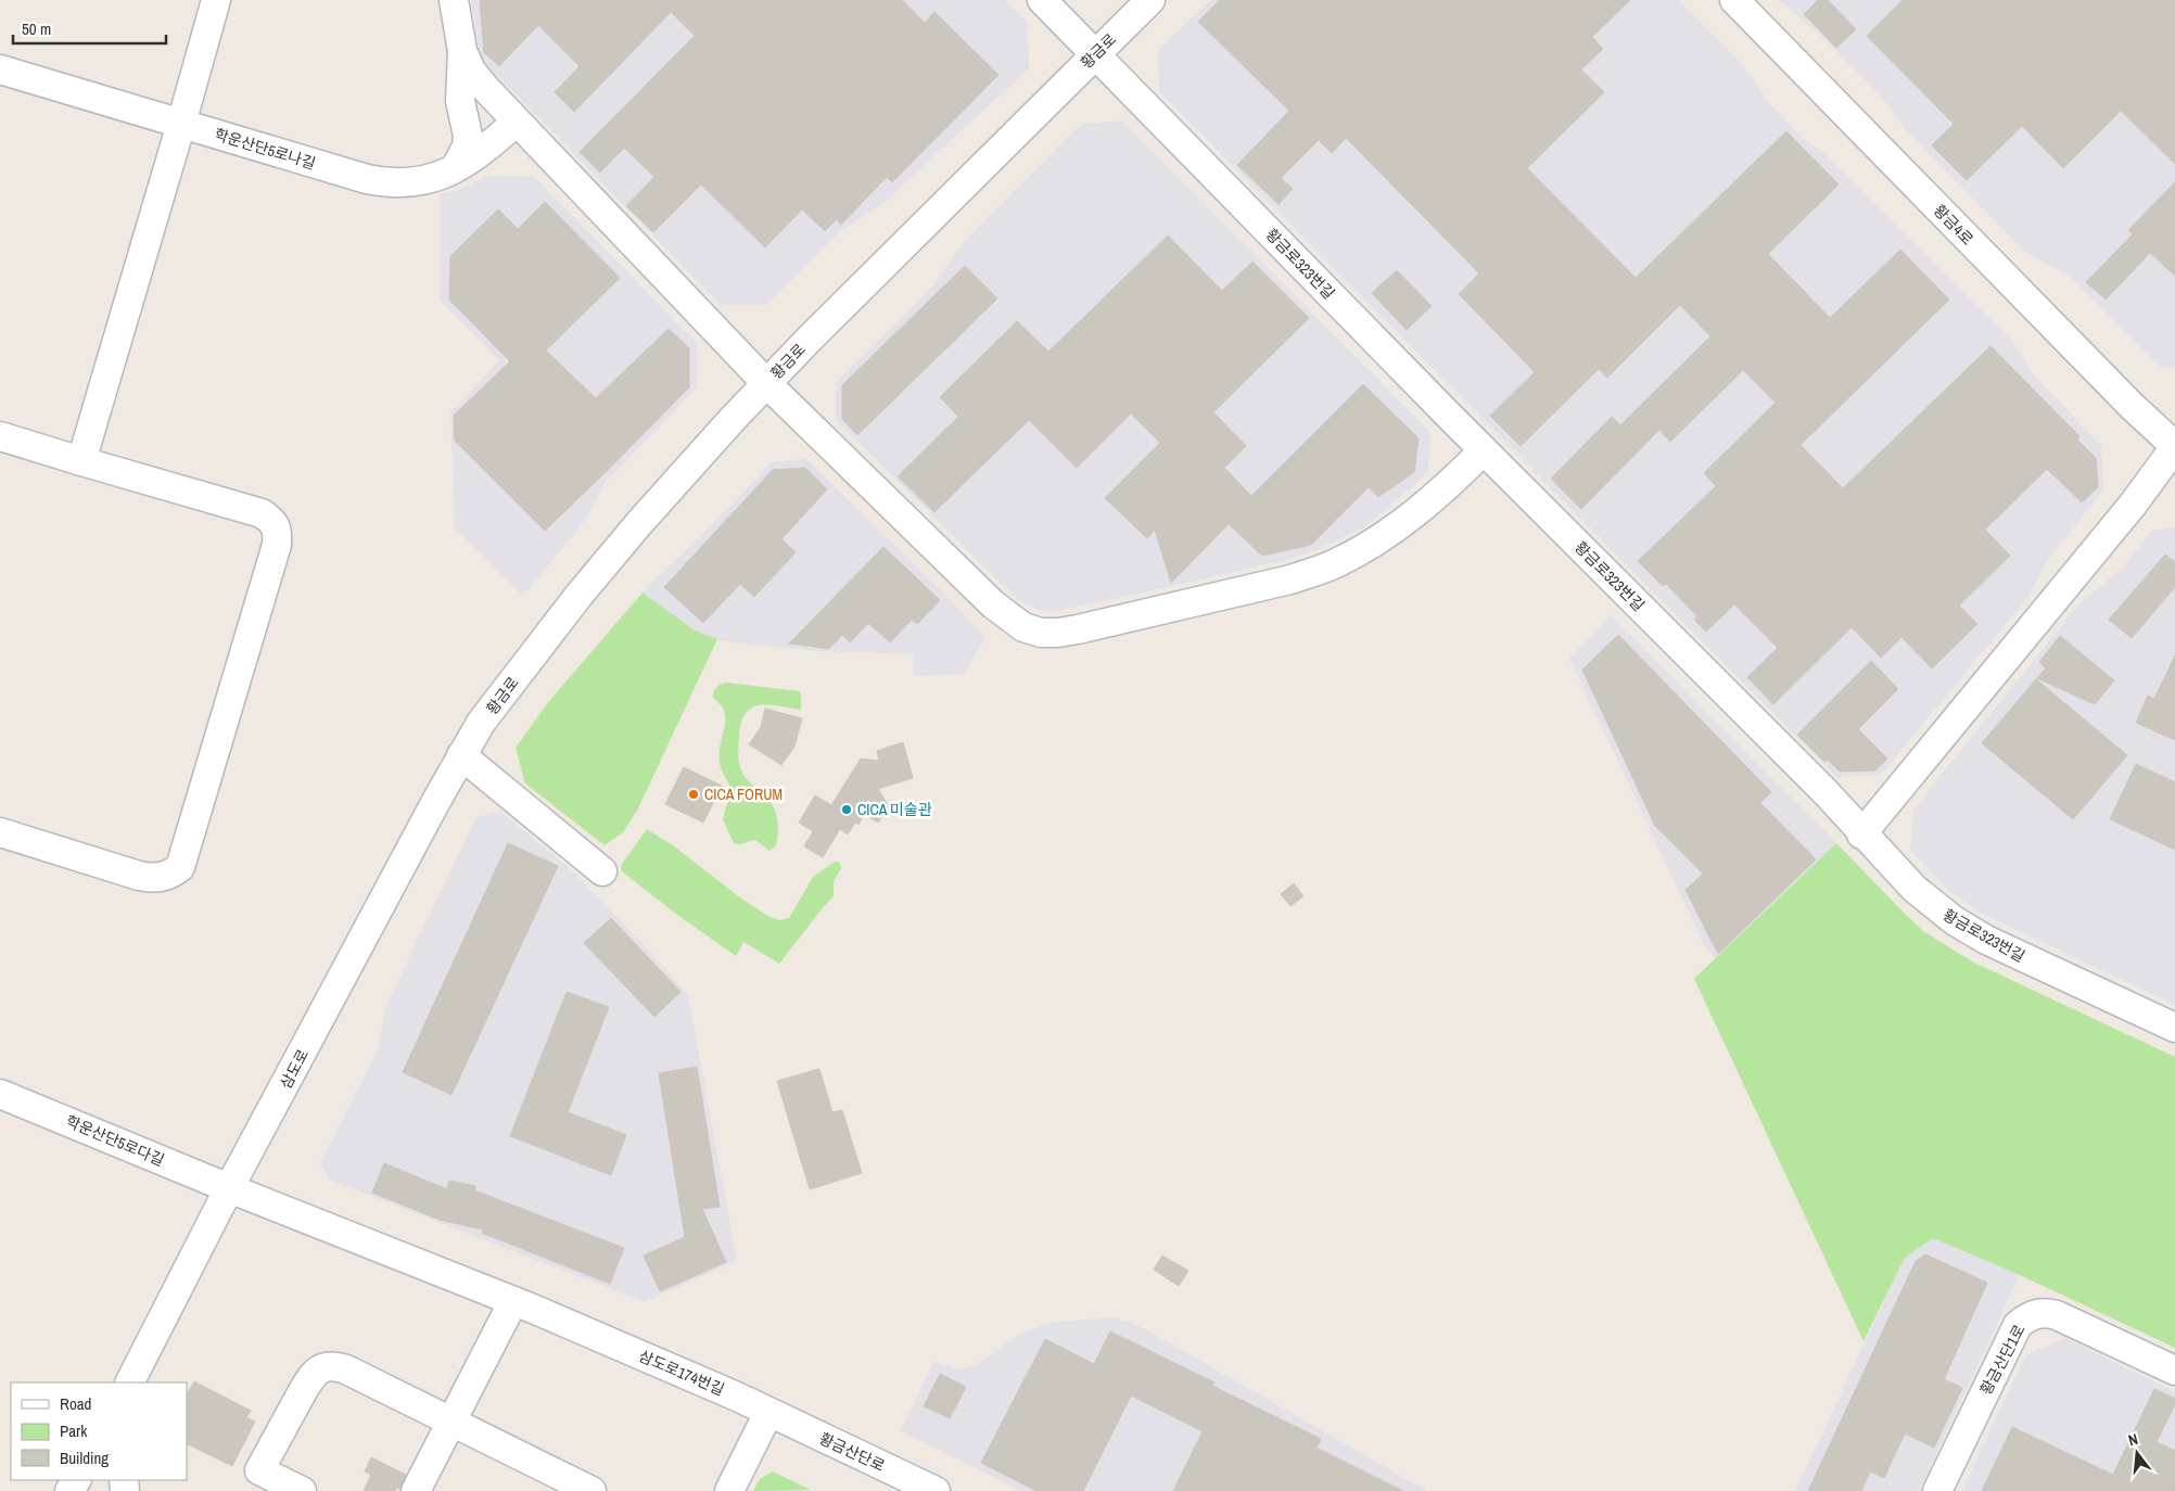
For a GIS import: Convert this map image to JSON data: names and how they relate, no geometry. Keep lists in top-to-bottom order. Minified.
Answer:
{"streets":{"street":["황금로","학운산단5로나길","황금4로","황금로323번길","삼도로","학운산단5로다길","황금산단1로","삼도로174번길","황금산단로"]},"crossings":[["황금로","황금로323번길"],["황금로","삼도로"],["삼도로","학운산단5로다길"],["삼도로","삼도로174번길"],["학운산단5로다길","삼도로174번길"],["삼도로174번길","황금산단로"]],"places":["CICA FORUM","CICA 미술관"],"legend":["Road","Park","Building"],"scale_bar":"50 m","north":"top"}
